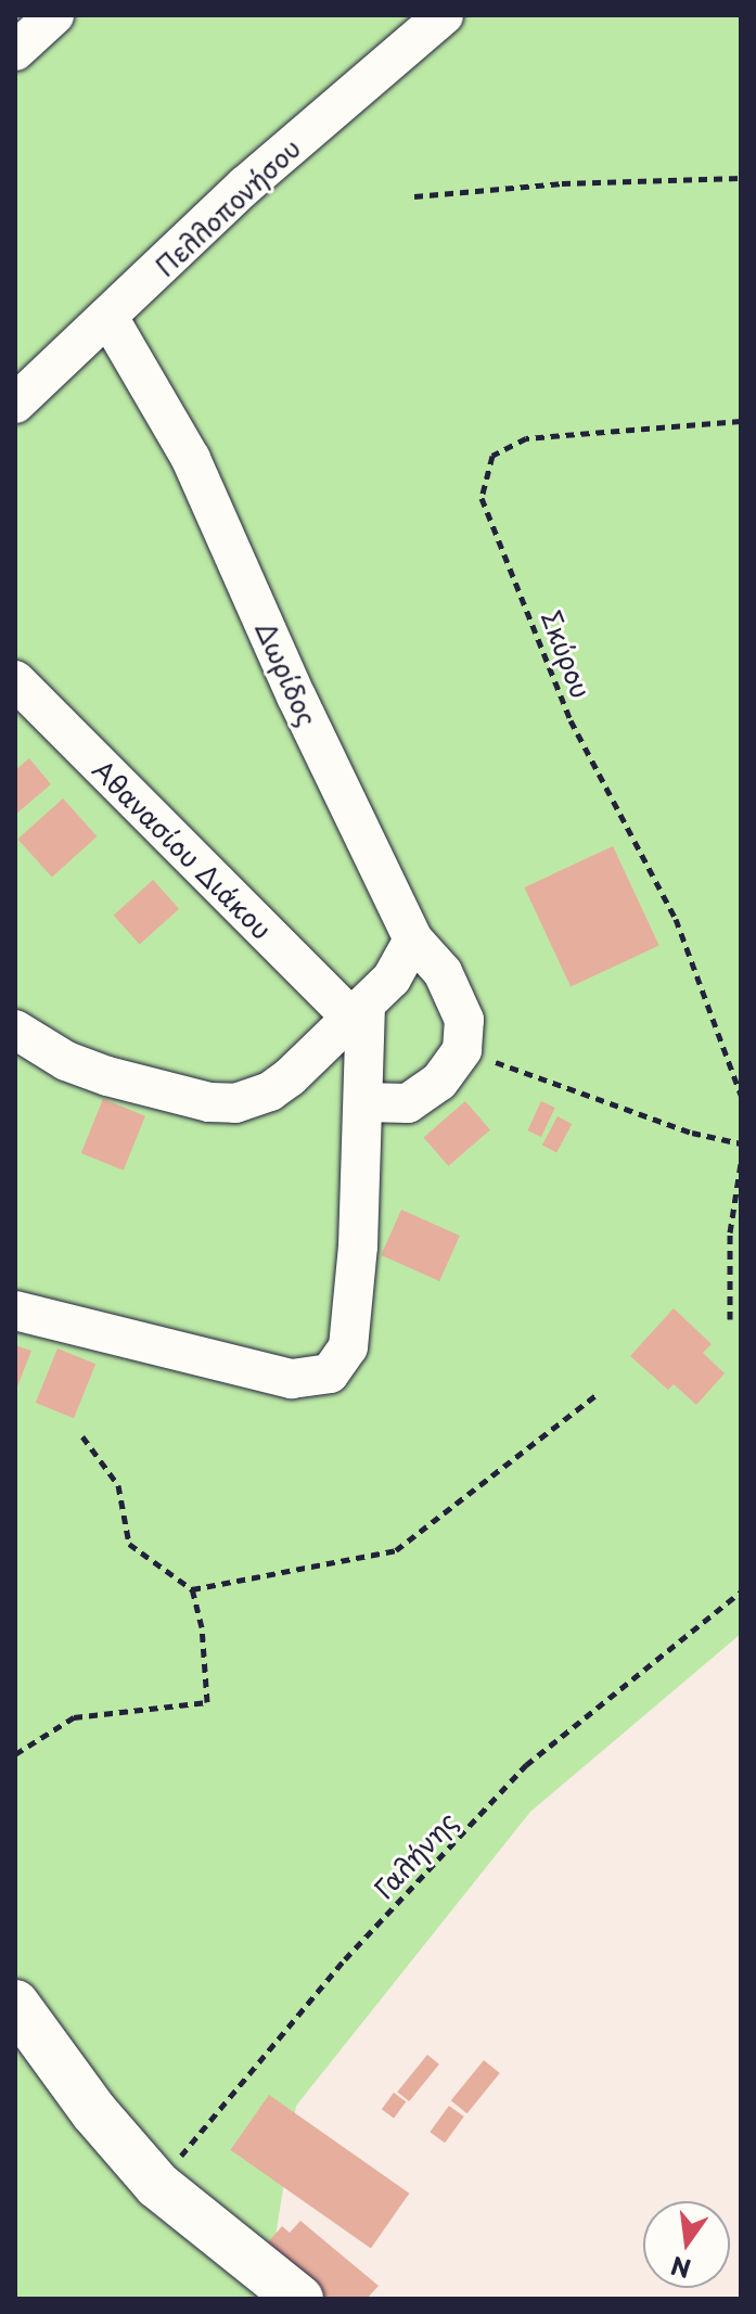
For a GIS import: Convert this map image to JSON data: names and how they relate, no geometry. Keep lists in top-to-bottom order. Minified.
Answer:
{"streets":{"street":["Πελλοπονήσου","Δωρίδος","Αθανασίου Διάκου"],"path":["Σκύρου","Γαλήνης"]},"crossings":[["Πελλοπονήσου","Δωρίδος"]],"north":"bottom"}
